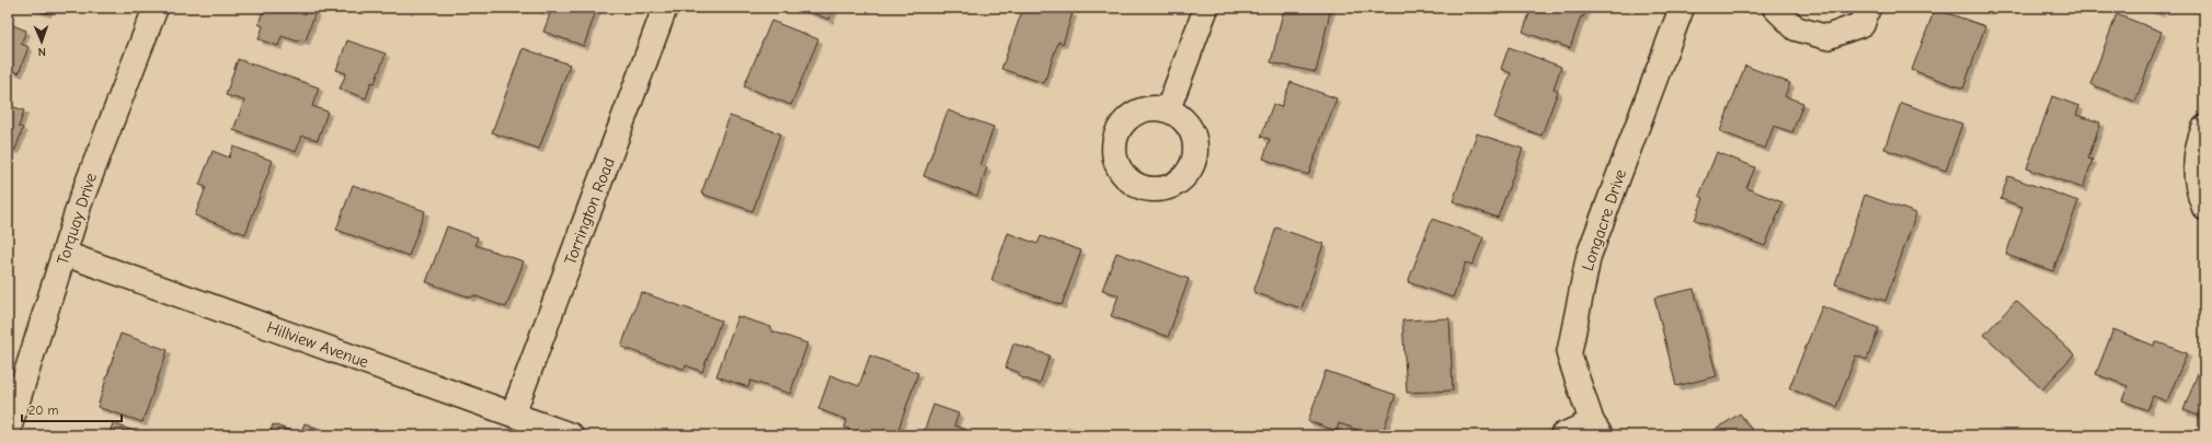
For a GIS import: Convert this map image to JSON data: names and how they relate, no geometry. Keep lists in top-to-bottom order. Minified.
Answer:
{"streets":{"street":["Torrington Road","Torquay Drive","Longacre Drive","Hillview Avenue"]},"crossings":[["Torrington Road","Hillview Avenue"],["Torquay Drive","Hillview Avenue"]],"scale_bar":"20 m","north":"bottom"}
